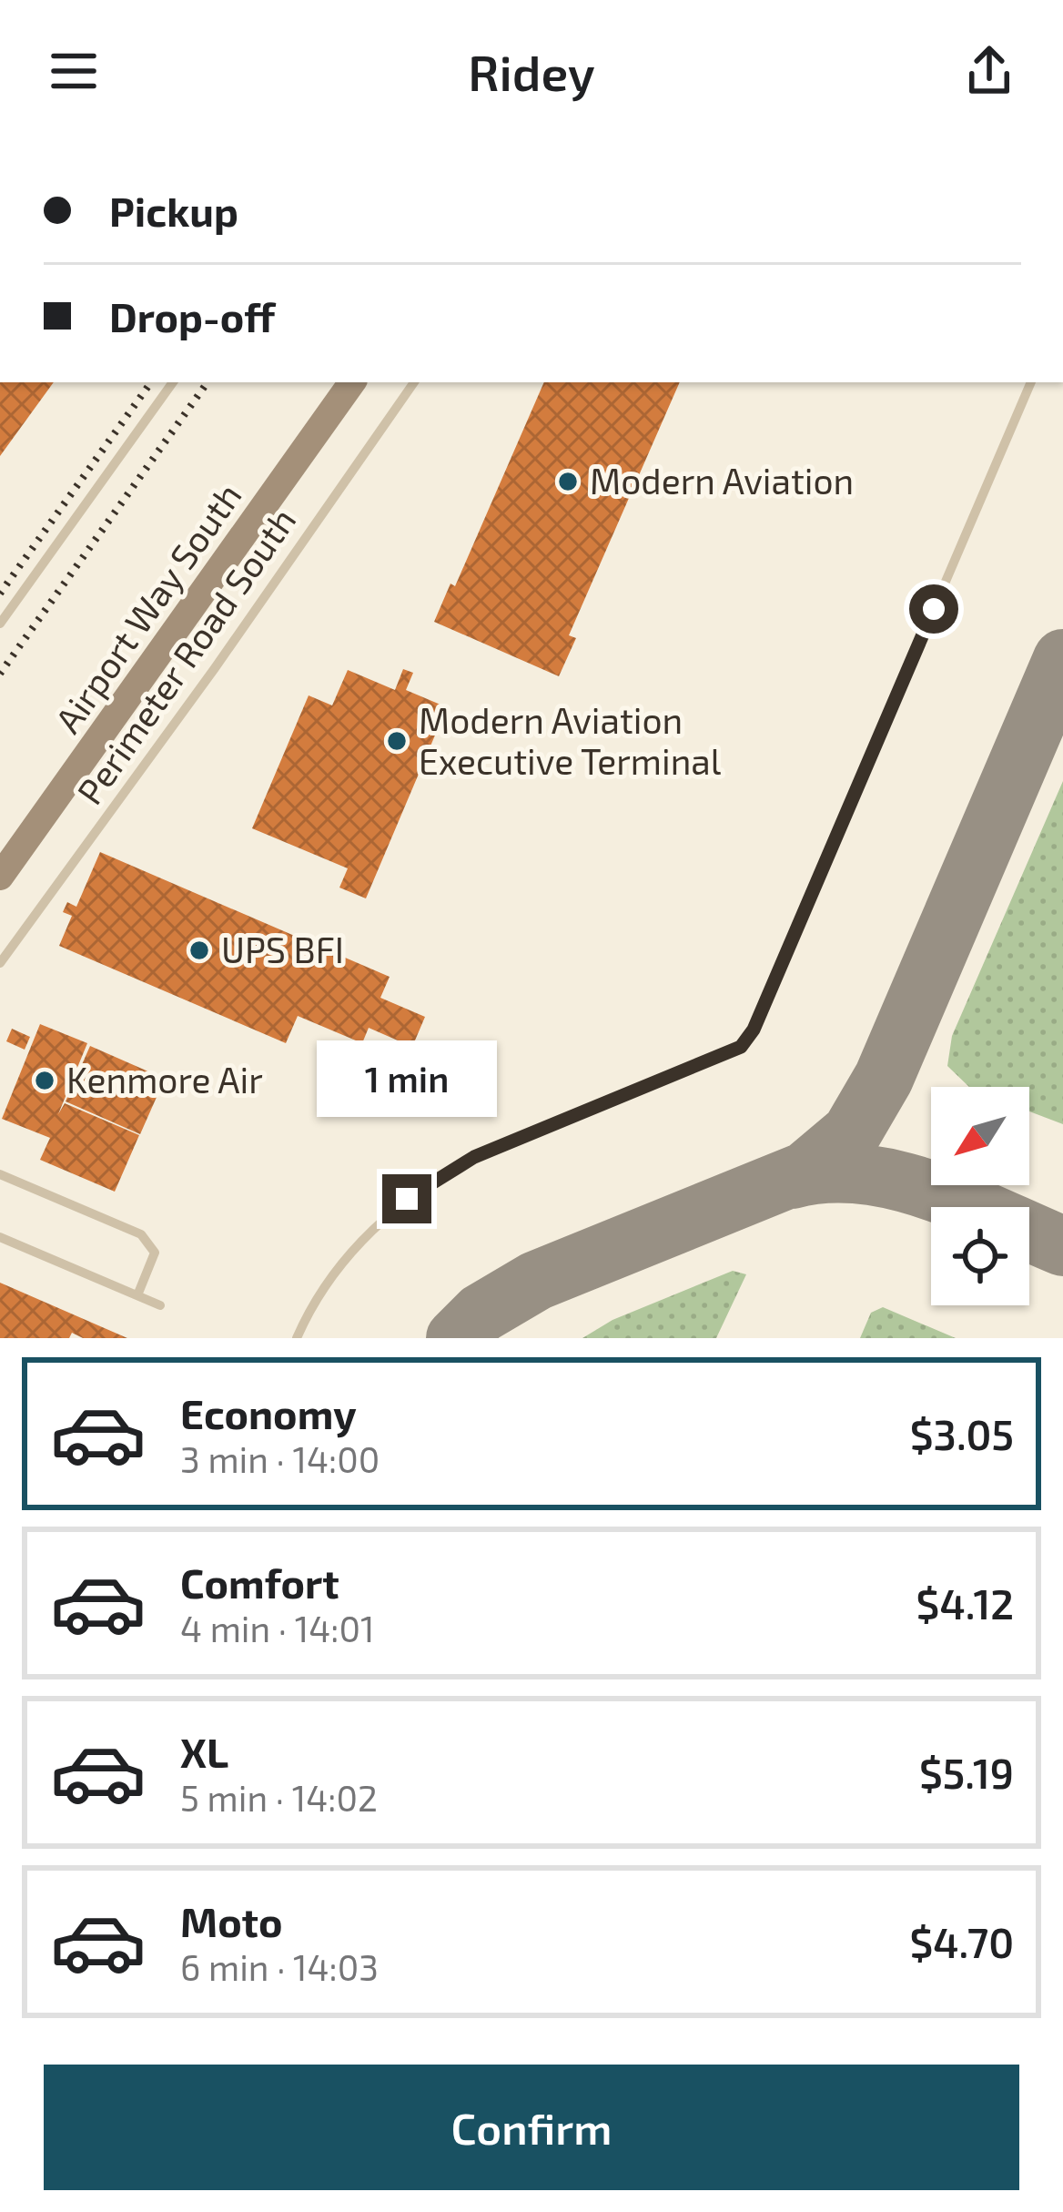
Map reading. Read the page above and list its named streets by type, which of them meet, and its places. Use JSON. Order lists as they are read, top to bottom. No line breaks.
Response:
{"streets":{"main road":["Airport Way South"],"lane":["Perimeter Road South"]},"places":["Modern Aviation","Modern Aviation Executive Terminal","UPS BFI","Kenmore Air"],"north":"bottom left","page":{"header":"Ridey","banner":["Pickup","Drop-off"],"bubble":"1 min","list":[{"name":"Economy","note":"3 min · 14:00","value":"$3.05"},{"name":"Comfort","note":"4 min · 14:01","value":"$4.12"},{"name":"XL","note":"5 min · 14:02","value":"$5.19"},{"name":"Moto","note":"6 min · 14:03","value":"$4.70"}],"buttons":"Confirm"}}
